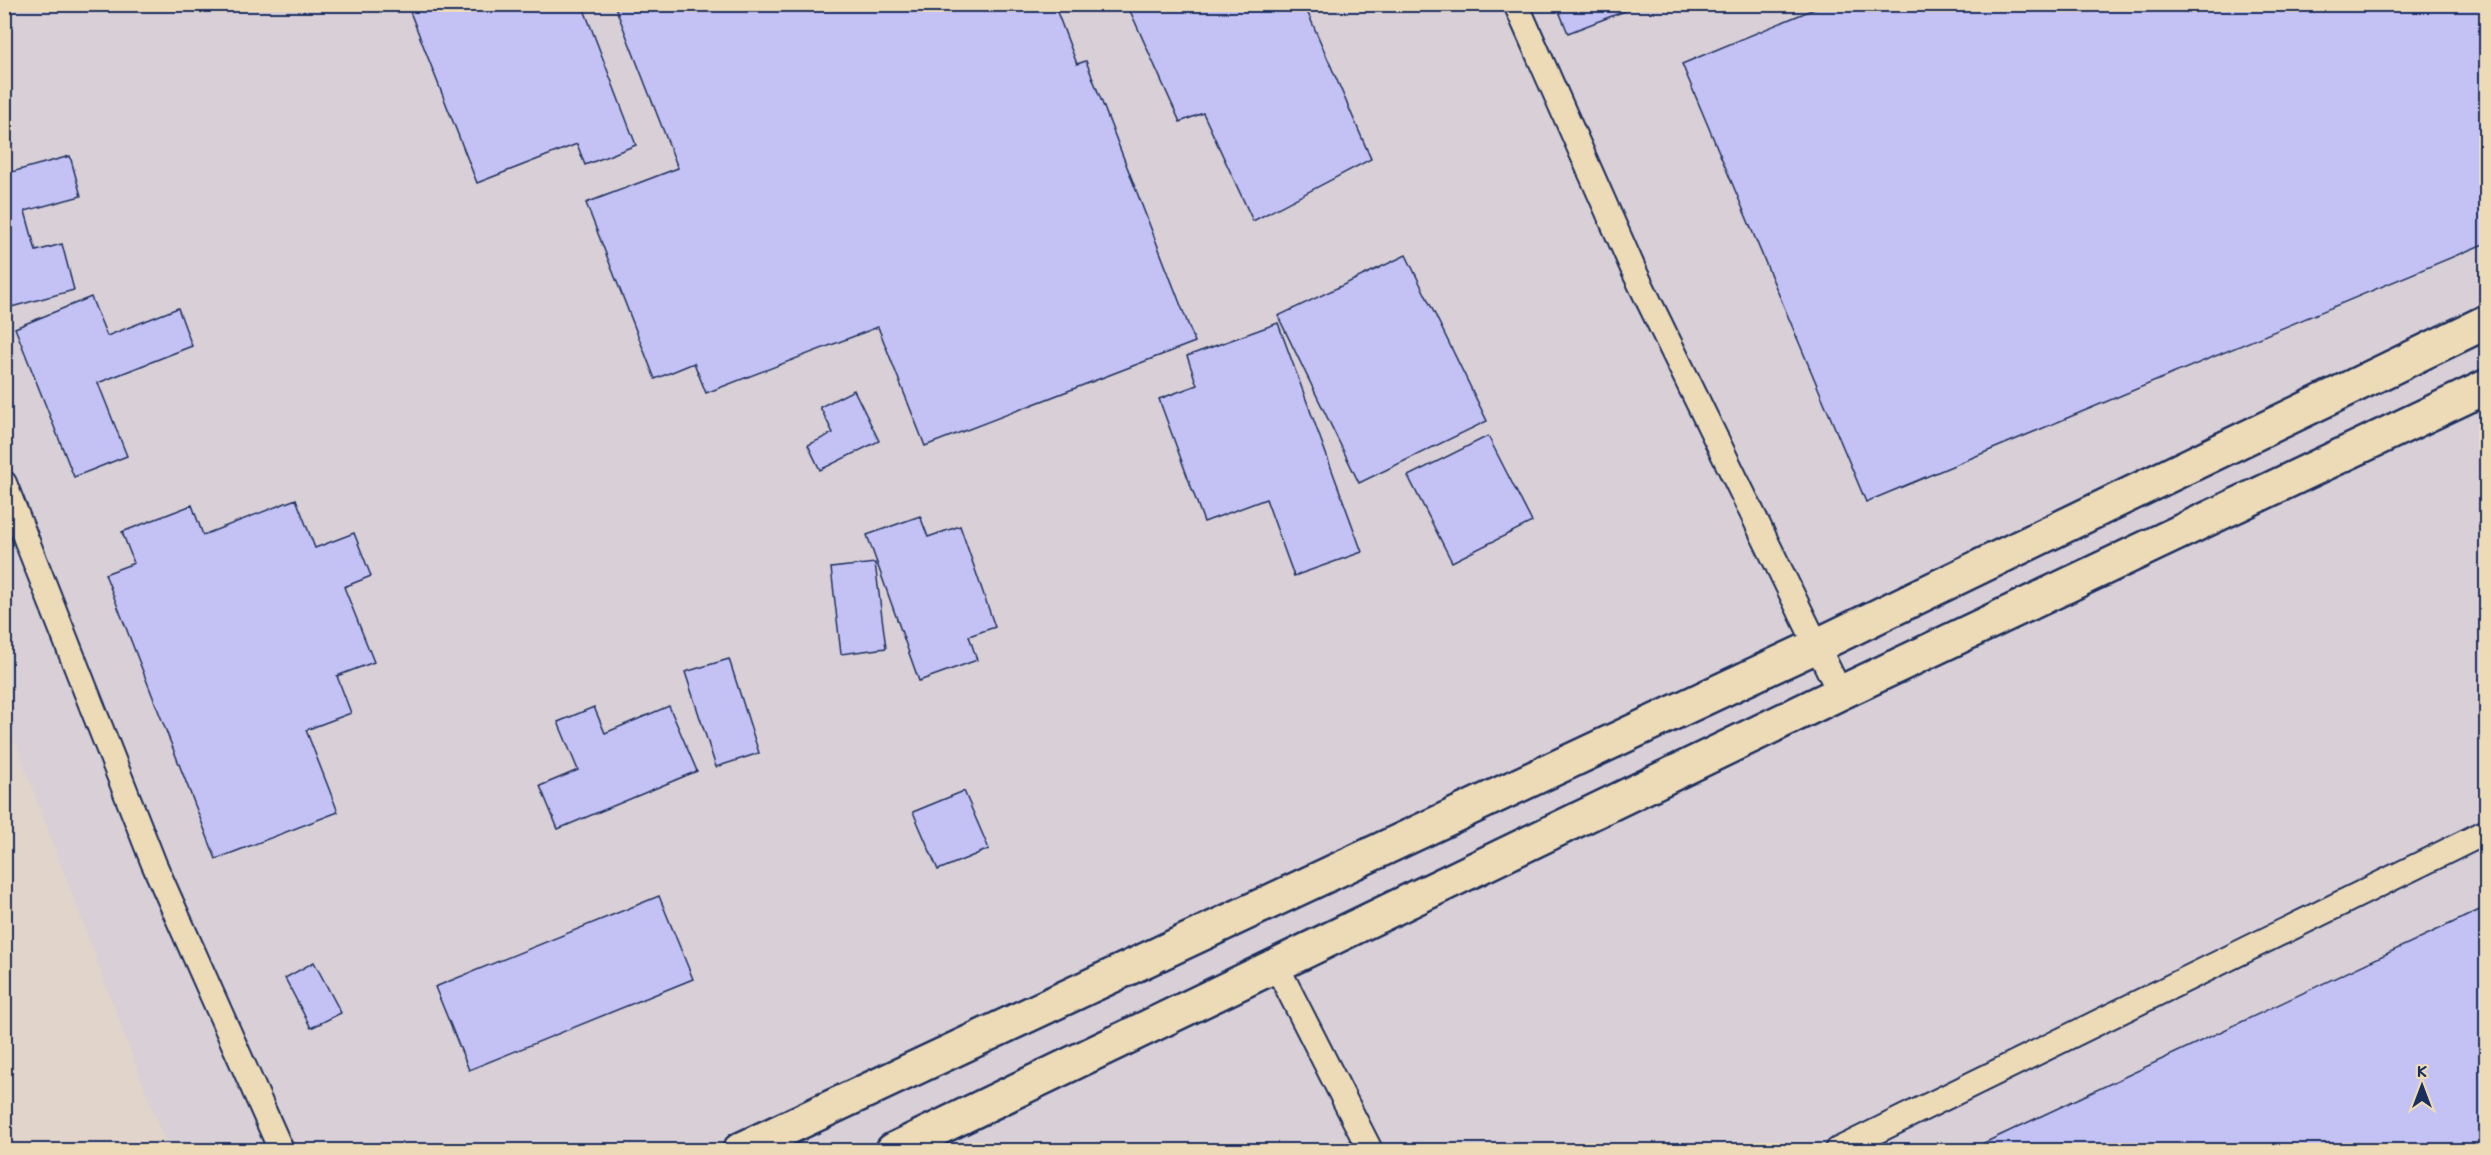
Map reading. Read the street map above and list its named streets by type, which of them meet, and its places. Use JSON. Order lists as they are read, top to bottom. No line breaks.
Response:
{"north":"top"}
